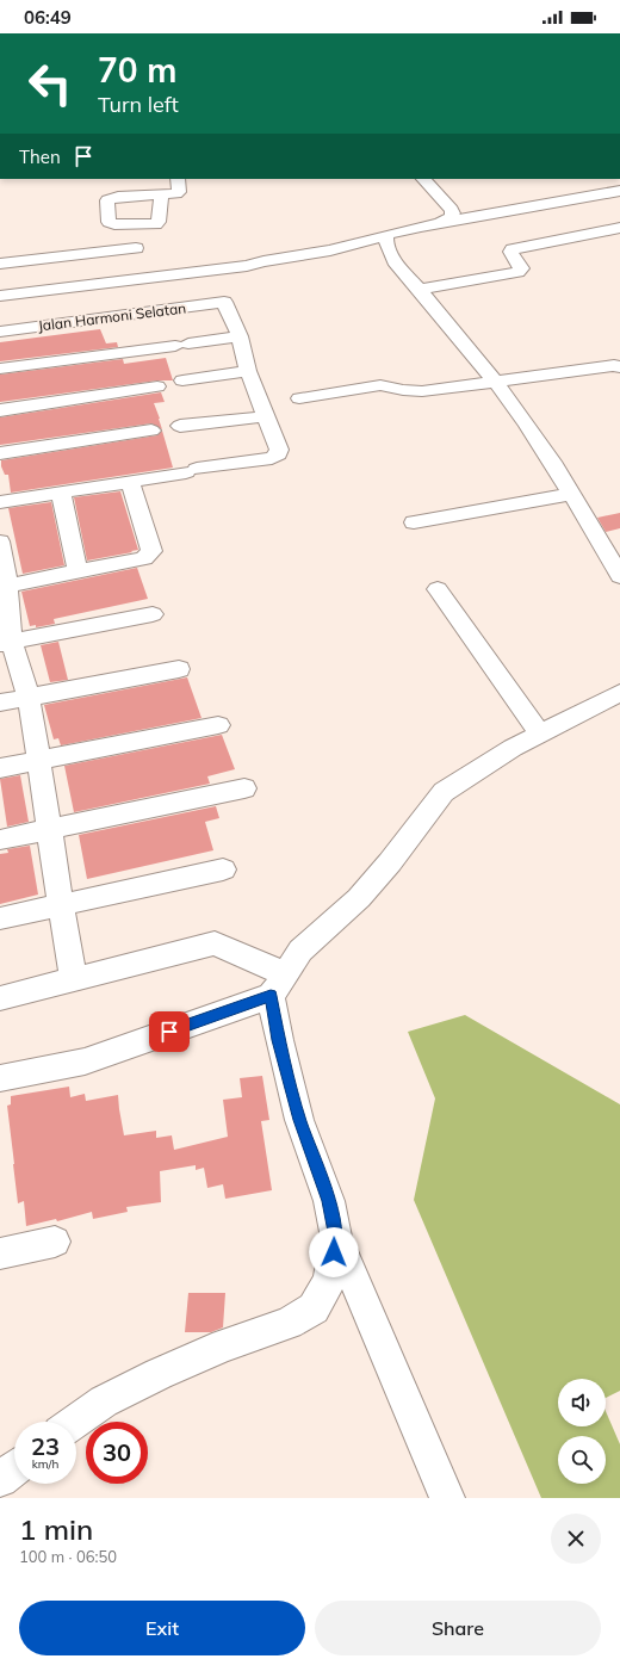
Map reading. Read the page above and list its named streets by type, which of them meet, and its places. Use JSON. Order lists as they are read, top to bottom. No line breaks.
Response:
{"streets":{"street":["Jalan Harmoni Selatan"]},"page":{"status":"06:49","turn":["70 m","Turn left"],"then":"Then","speed":"23 km/h","limit":"30","heading":["1 min","100 m · 06:50"],"buttons":["Exit","Share"]}}
